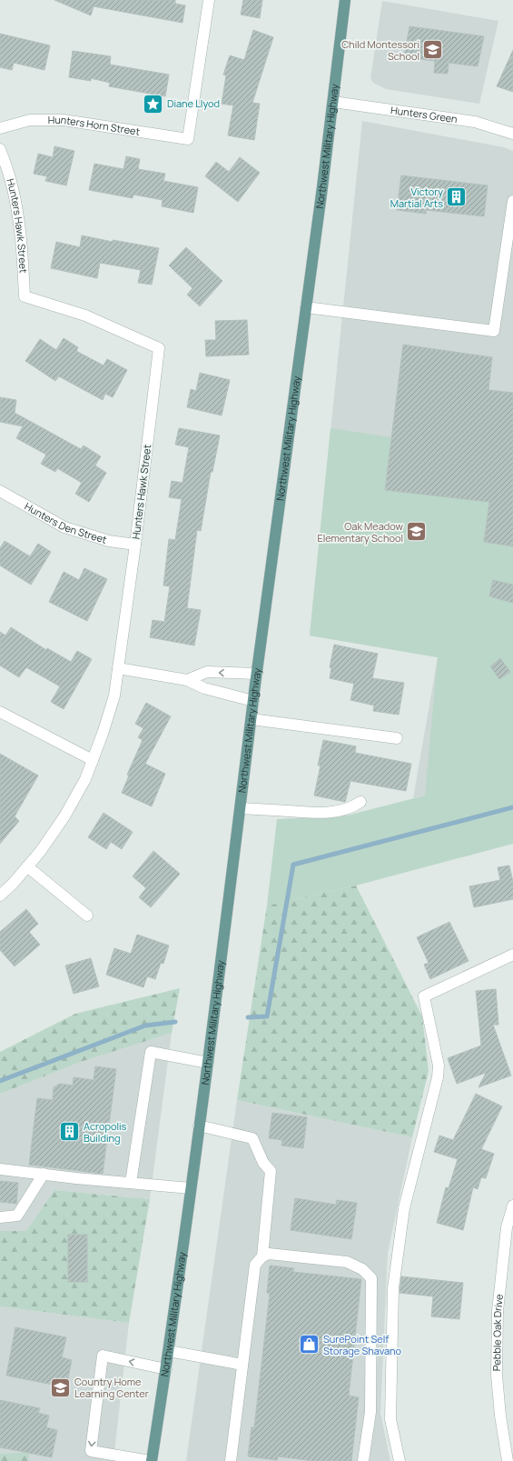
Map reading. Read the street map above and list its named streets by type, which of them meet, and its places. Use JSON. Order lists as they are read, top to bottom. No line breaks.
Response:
{"streets":{"main road":["Northwest Military Highway"],"street":["Hunters Green","Hunters Horn Street","Hunters Hawk Street","Hunters Den Street","Pebble Oak Drive"]},"crossings":[["Hunters Green","Northwest Military Highway"],["Hunters Hawk Street","Hunters Den Street"]],"places":{"school or university":["Child Montessori School","Oak Meadow Elementary School","Country Home Learning Center"],"place":["Diane Llyod"],"building":["Victory Martial Arts","Acropolis Building"],"shop":["SurePoint Self Storage Shavano"]}}
